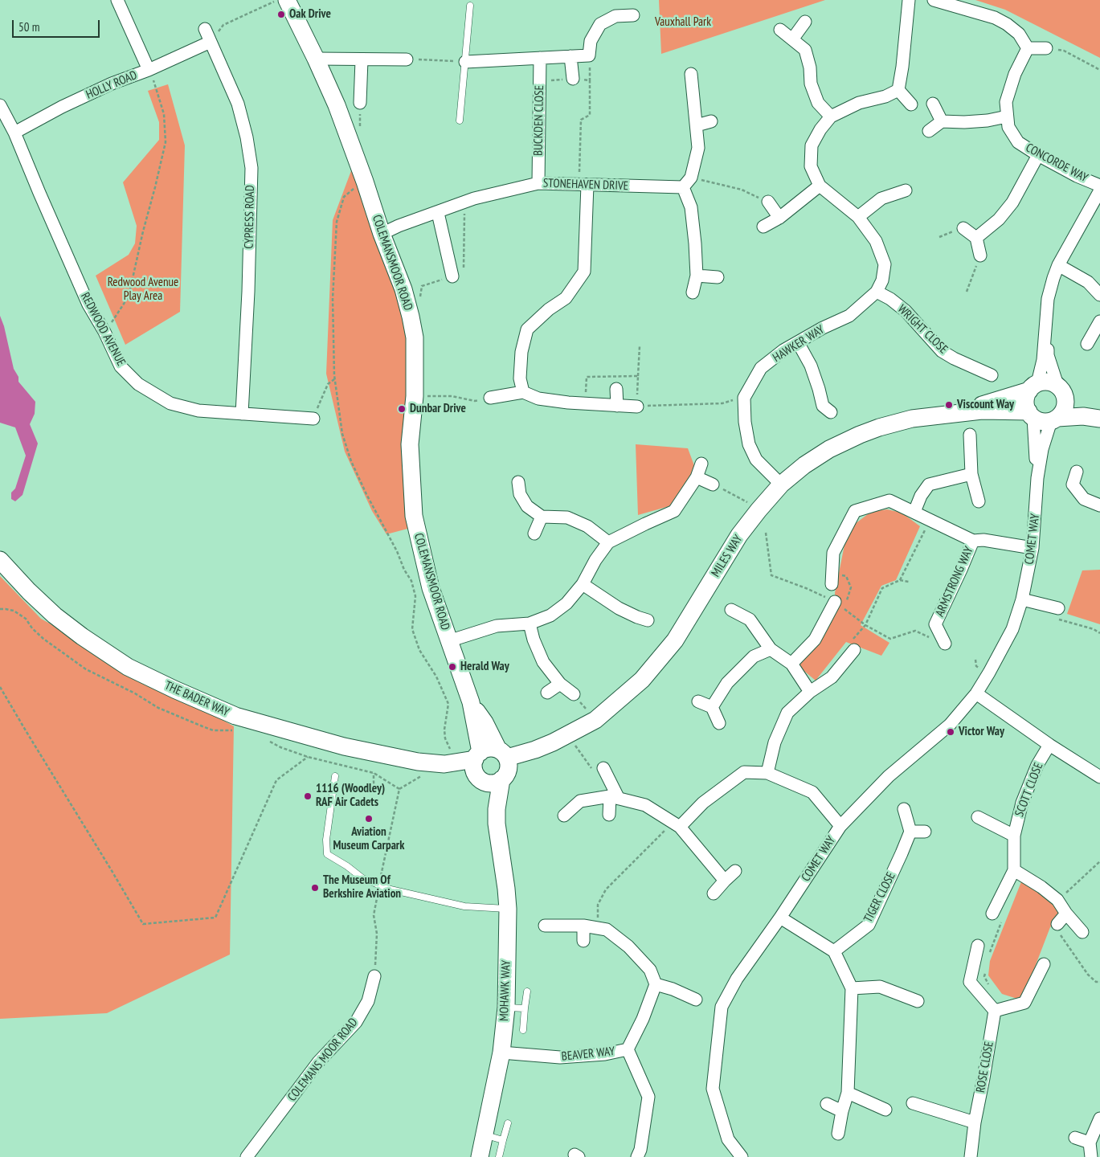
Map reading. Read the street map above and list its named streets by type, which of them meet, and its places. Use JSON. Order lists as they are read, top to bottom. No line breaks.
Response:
{"streets":{"street":["HOLLY ROAD","BUCKDEN CLOSE","CONCORDE WAY","STONEHAVEN DRIVE","CYPRESS ROAD","COLEMANSMOOR ROAD","REDWOOD AVENUE","WRIGHT CLOSE","HAWKER WAY","COMET WAY","MILES WAY","ARMSTRONG WAY","THE BADER WAY","SCOTT CLOSE","TIGER CLOSE","MOHAWK WAY","BEAVER WAY","COLEMANS MOOR ROAD","ROSE CLOSE"]},"crossings":[["HOLLY ROAD","CYPRESS ROAD"],["HOLLY ROAD","REDWOOD AVENUE"],["BUCKDEN CLOSE","STONEHAVEN DRIVE"],["STONEHAVEN DRIVE","COLEMANSMOOR ROAD"],["CYPRESS ROAD","REDWOOD AVENUE"],["COLEMANSMOOR ROAD","MILES WAY"],["COLEMANSMOOR ROAD","THE BADER WAY"],["COLEMANSMOOR ROAD","MOHAWK WAY"],["WRIGHT CLOSE","HAWKER WAY"],["COMET WAY","MILES WAY"],["COMET WAY","ARMSTRONG WAY"],["MILES WAY","MOHAWK WAY"],["THE BADER WAY","MOHAWK WAY"],["MOHAWK WAY","BEAVER WAY"]],"parks":["Vauxhall Park","Redwood Avenue Play Area"],"places":["Oak Drive","Viscount Way","Dunbar Drive","Herald Way","Victor Way","1116 (Woodley) RAF Air Cadets","Aviation Museum Carpark","The Museum Of Berkshire Aviation"],"scale_bar":"50 m"}
